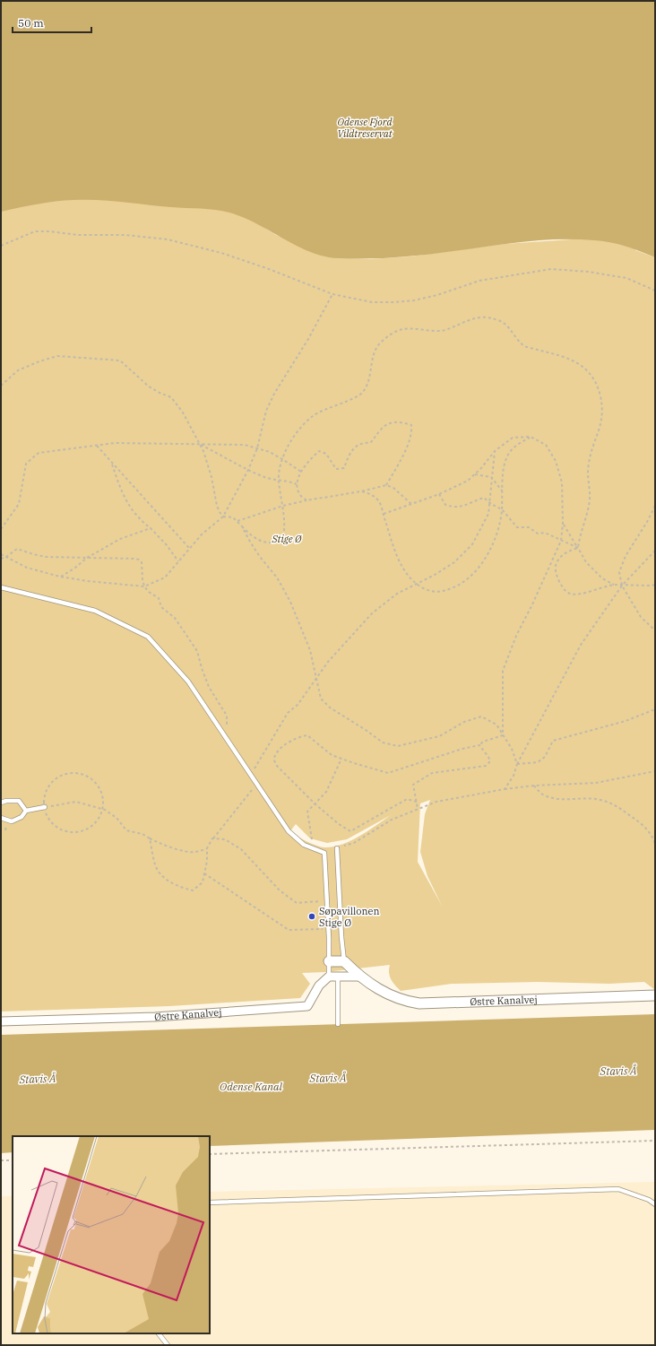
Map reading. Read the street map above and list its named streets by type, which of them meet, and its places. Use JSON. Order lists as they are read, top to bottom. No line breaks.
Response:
{"streets":{"street":["Østre Kanalvej"]},"water":["Stavis Å","Odense Kanal"],"parks":["Odense Fjord Vildtreservat","Stige Ø"],"places":["Søpavillonen Stige Ø"],"scale_bar":"50 m"}
